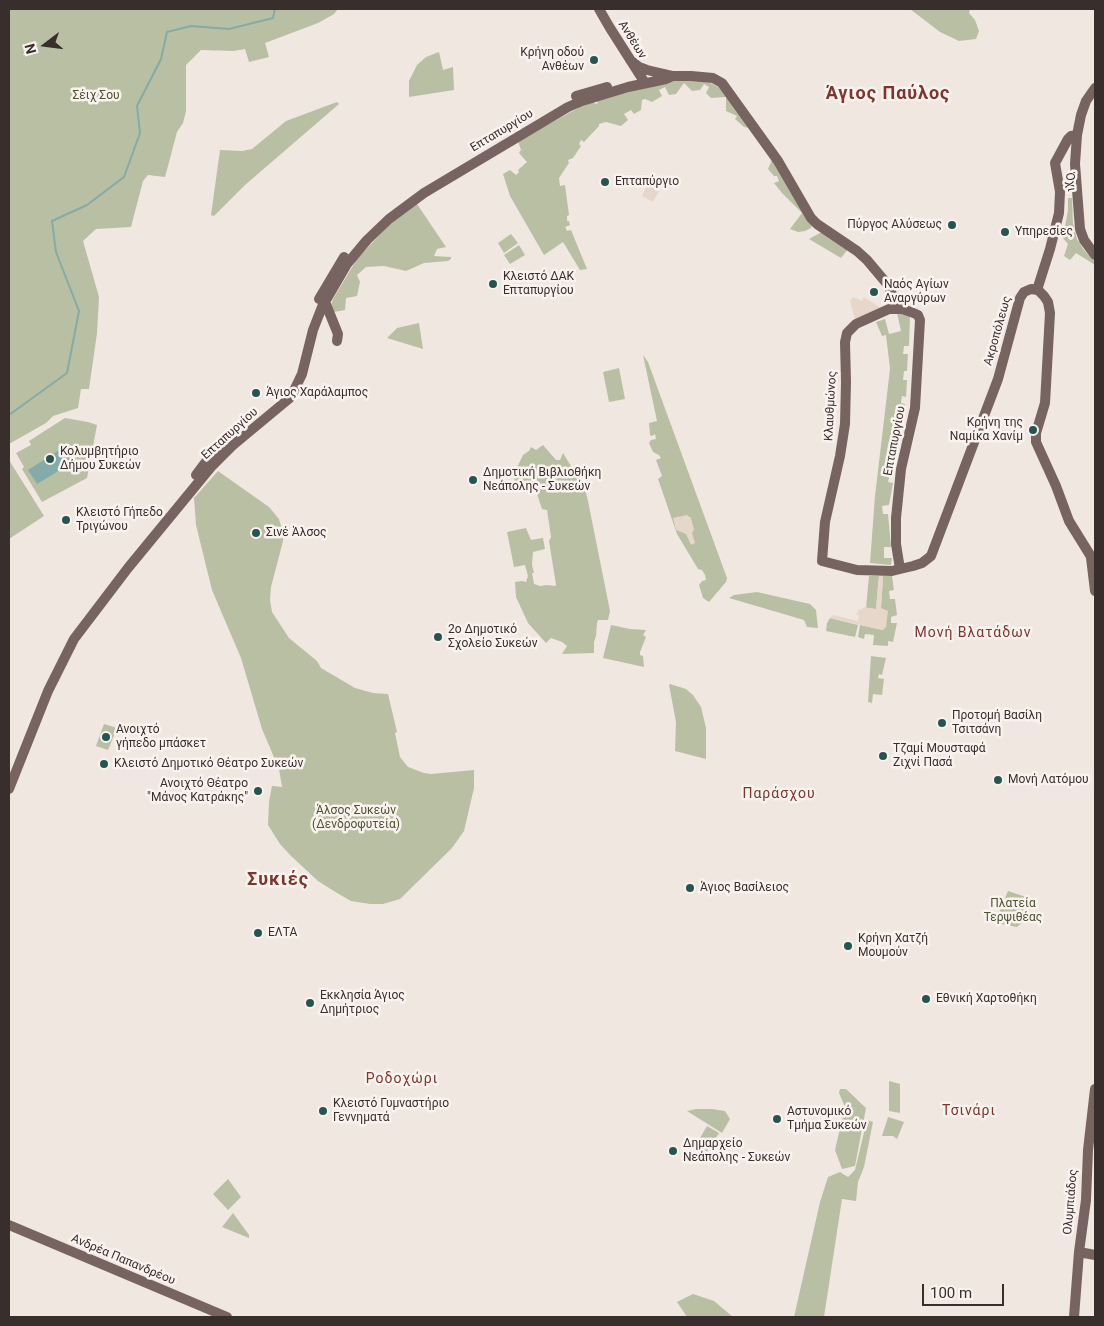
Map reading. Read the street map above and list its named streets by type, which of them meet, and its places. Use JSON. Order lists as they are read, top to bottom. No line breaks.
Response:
{"streets":{"main road":["Ανθέων","Επταπυργίου","Όχι","Ακροπόλεως","Κλαυθμώνος","Ολυμπιάδος","Ανδρέα Παπανδρέου"]},"crossings":[["Ανθέων","Επταπυργίου"],["Επταπυργίου","Ακροπόλεως"],["Επταπυργίου","Κλαυθμώνος"],["Όχι","Ακροπόλεως"],["Ακροπόλεως","Κλαυθμώνος"]],"districts":["Άγιος Παύλος","Μονή Βλατάδων","Παράσχου","Συκιές","Ροδοχώρι","Τσινάρι"],"parks":["Σέιχ Σου","Άλσος Συκεών (Δενδροφυτεία)","Πλατεία Τερψιθέας"],"places":["Κρήνη οδού Ανθέων","Επταπύργιο","Πύργος Αλύσεως","Υπηρεσίες","Κλειστό ΔΑΚ Επταπυργίου","Ναός Αγίων Αναργύρων","Άγιος Χαράλαμπος","Κρήνη της Ναμίκα Χανίμ","Κολυμβητήριο Δήμου Συκεών","Δημοτική Βιβλιοθήκη Νεάπολης - Συκεών","Κλειστό Γήπεδο Τριγώνου","Σινέ Άλσος","2ο Δημοτικό Σχολείο Συκεών","Προτομή Βασίλη Τσιτσάνη","Ανοιχτό γήπεδο μπάσκετ","Τζαμί Μουσταφά Ζιχνί Πασά","Κλειστό Δημοτικό Θέατρο Συκεών","Μονή Λατόμου","Ανοιχτό Θέατρο \"Μάνος Κατράκης\"","Άγιος Βασίλειος","ΕΛΤΑ","Κρήνη Χατζή Μουμούν","Εθνική Χαρτοθήκη","Εκκλησία Άγιος Δημήτριος","Κλειστό Γυμναστήριο Γεννηματά","Αστυνομικό Τμήμα Συκεών","Δημαρχείο Νεάπολης - Συκεών"],"scale_bar":"100 m","north":"left"}
